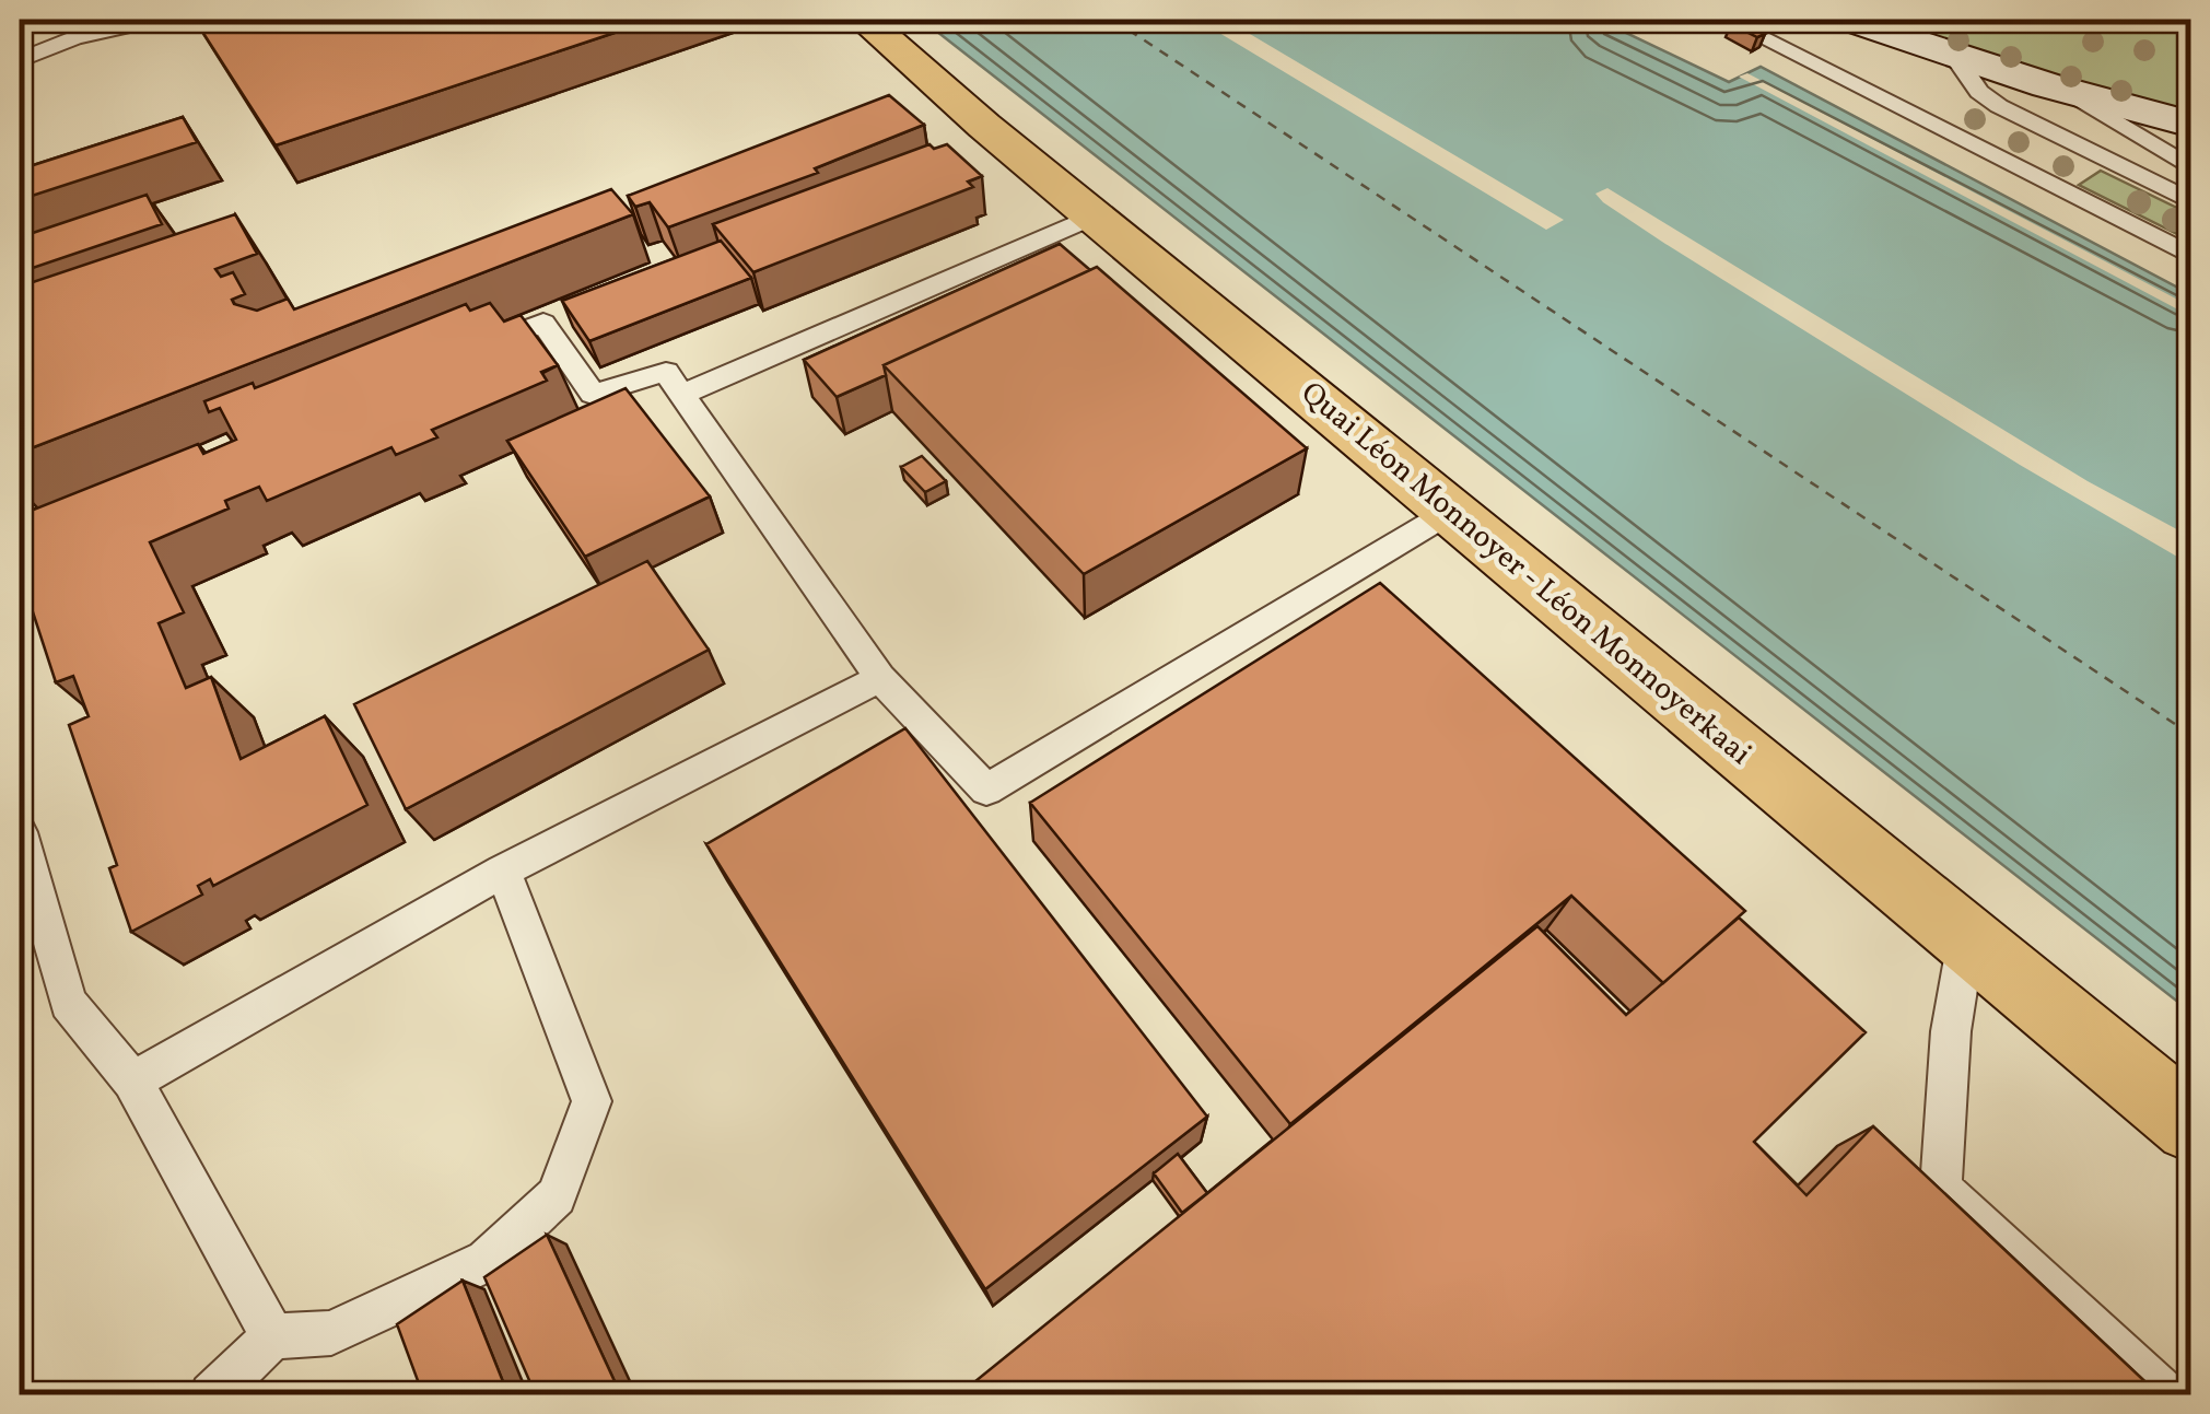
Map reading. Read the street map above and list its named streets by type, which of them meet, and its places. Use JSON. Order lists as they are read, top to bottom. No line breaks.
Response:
{"streets":{"main road":["Quai Léon Monnoyer - Léon Monnoyerkaai"]}}
